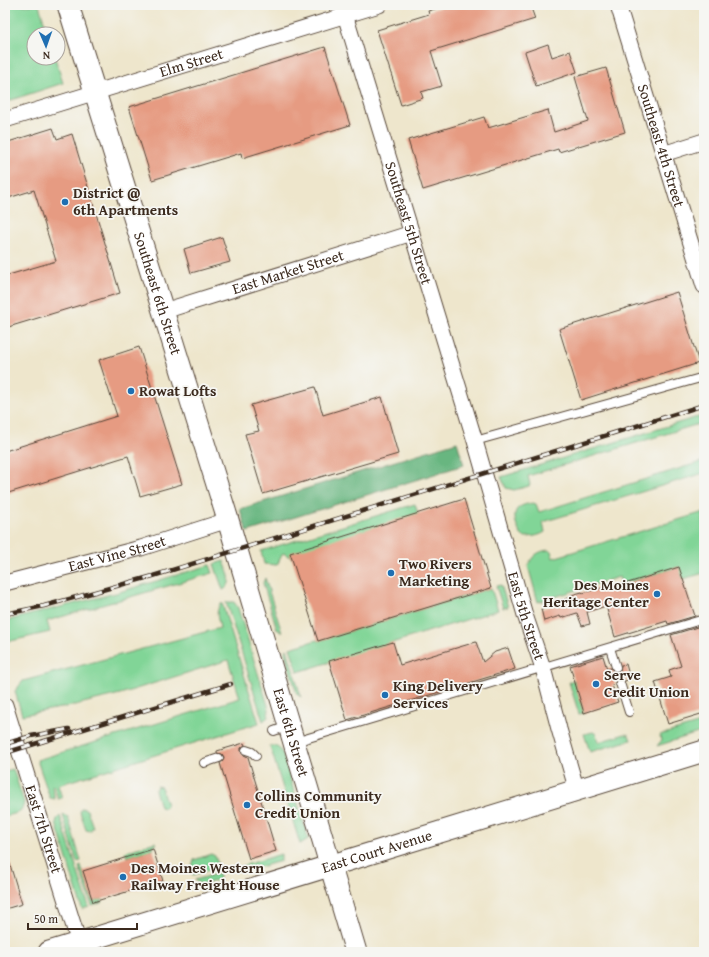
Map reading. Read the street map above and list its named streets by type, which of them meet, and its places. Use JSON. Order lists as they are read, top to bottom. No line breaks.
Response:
{"streets":{"main road":["Southeast 6th Street","East 6th Street","East Court Avenue"],"street":["Elm Street","Southeast 4th Street","Southeast 5th Street","East Market Street","East Vine Street","East 5th Street","East 7th Street"]},"crossings":[["Elm Street","Southeast 5th Street"],["Elm Street","Southeast 6th Street"],["Southeast 5th Street","East Market Street"],["Southeast 5th Street","East 5th Street"],["East Market Street","Southeast 6th Street"],["Southeast 6th Street","East Vine Street"],["Southeast 6th Street","East 6th Street"],["East Vine Street","East 6th Street"],["East 5th Street","East Court Avenue"],["East 6th Street","East Court Avenue"],["East 7th Street","East Court Avenue"]],"places":["District @ 6th Apartments","Rowat Lofts","Two Rivers Marketing","Des Moines Heritage Center","Serve Credit Union","King Delivery Services","Collins Community Credit Union","Des Moines Western Railway Freight House"],"scale_bar":"50 m","north":"bottom"}
